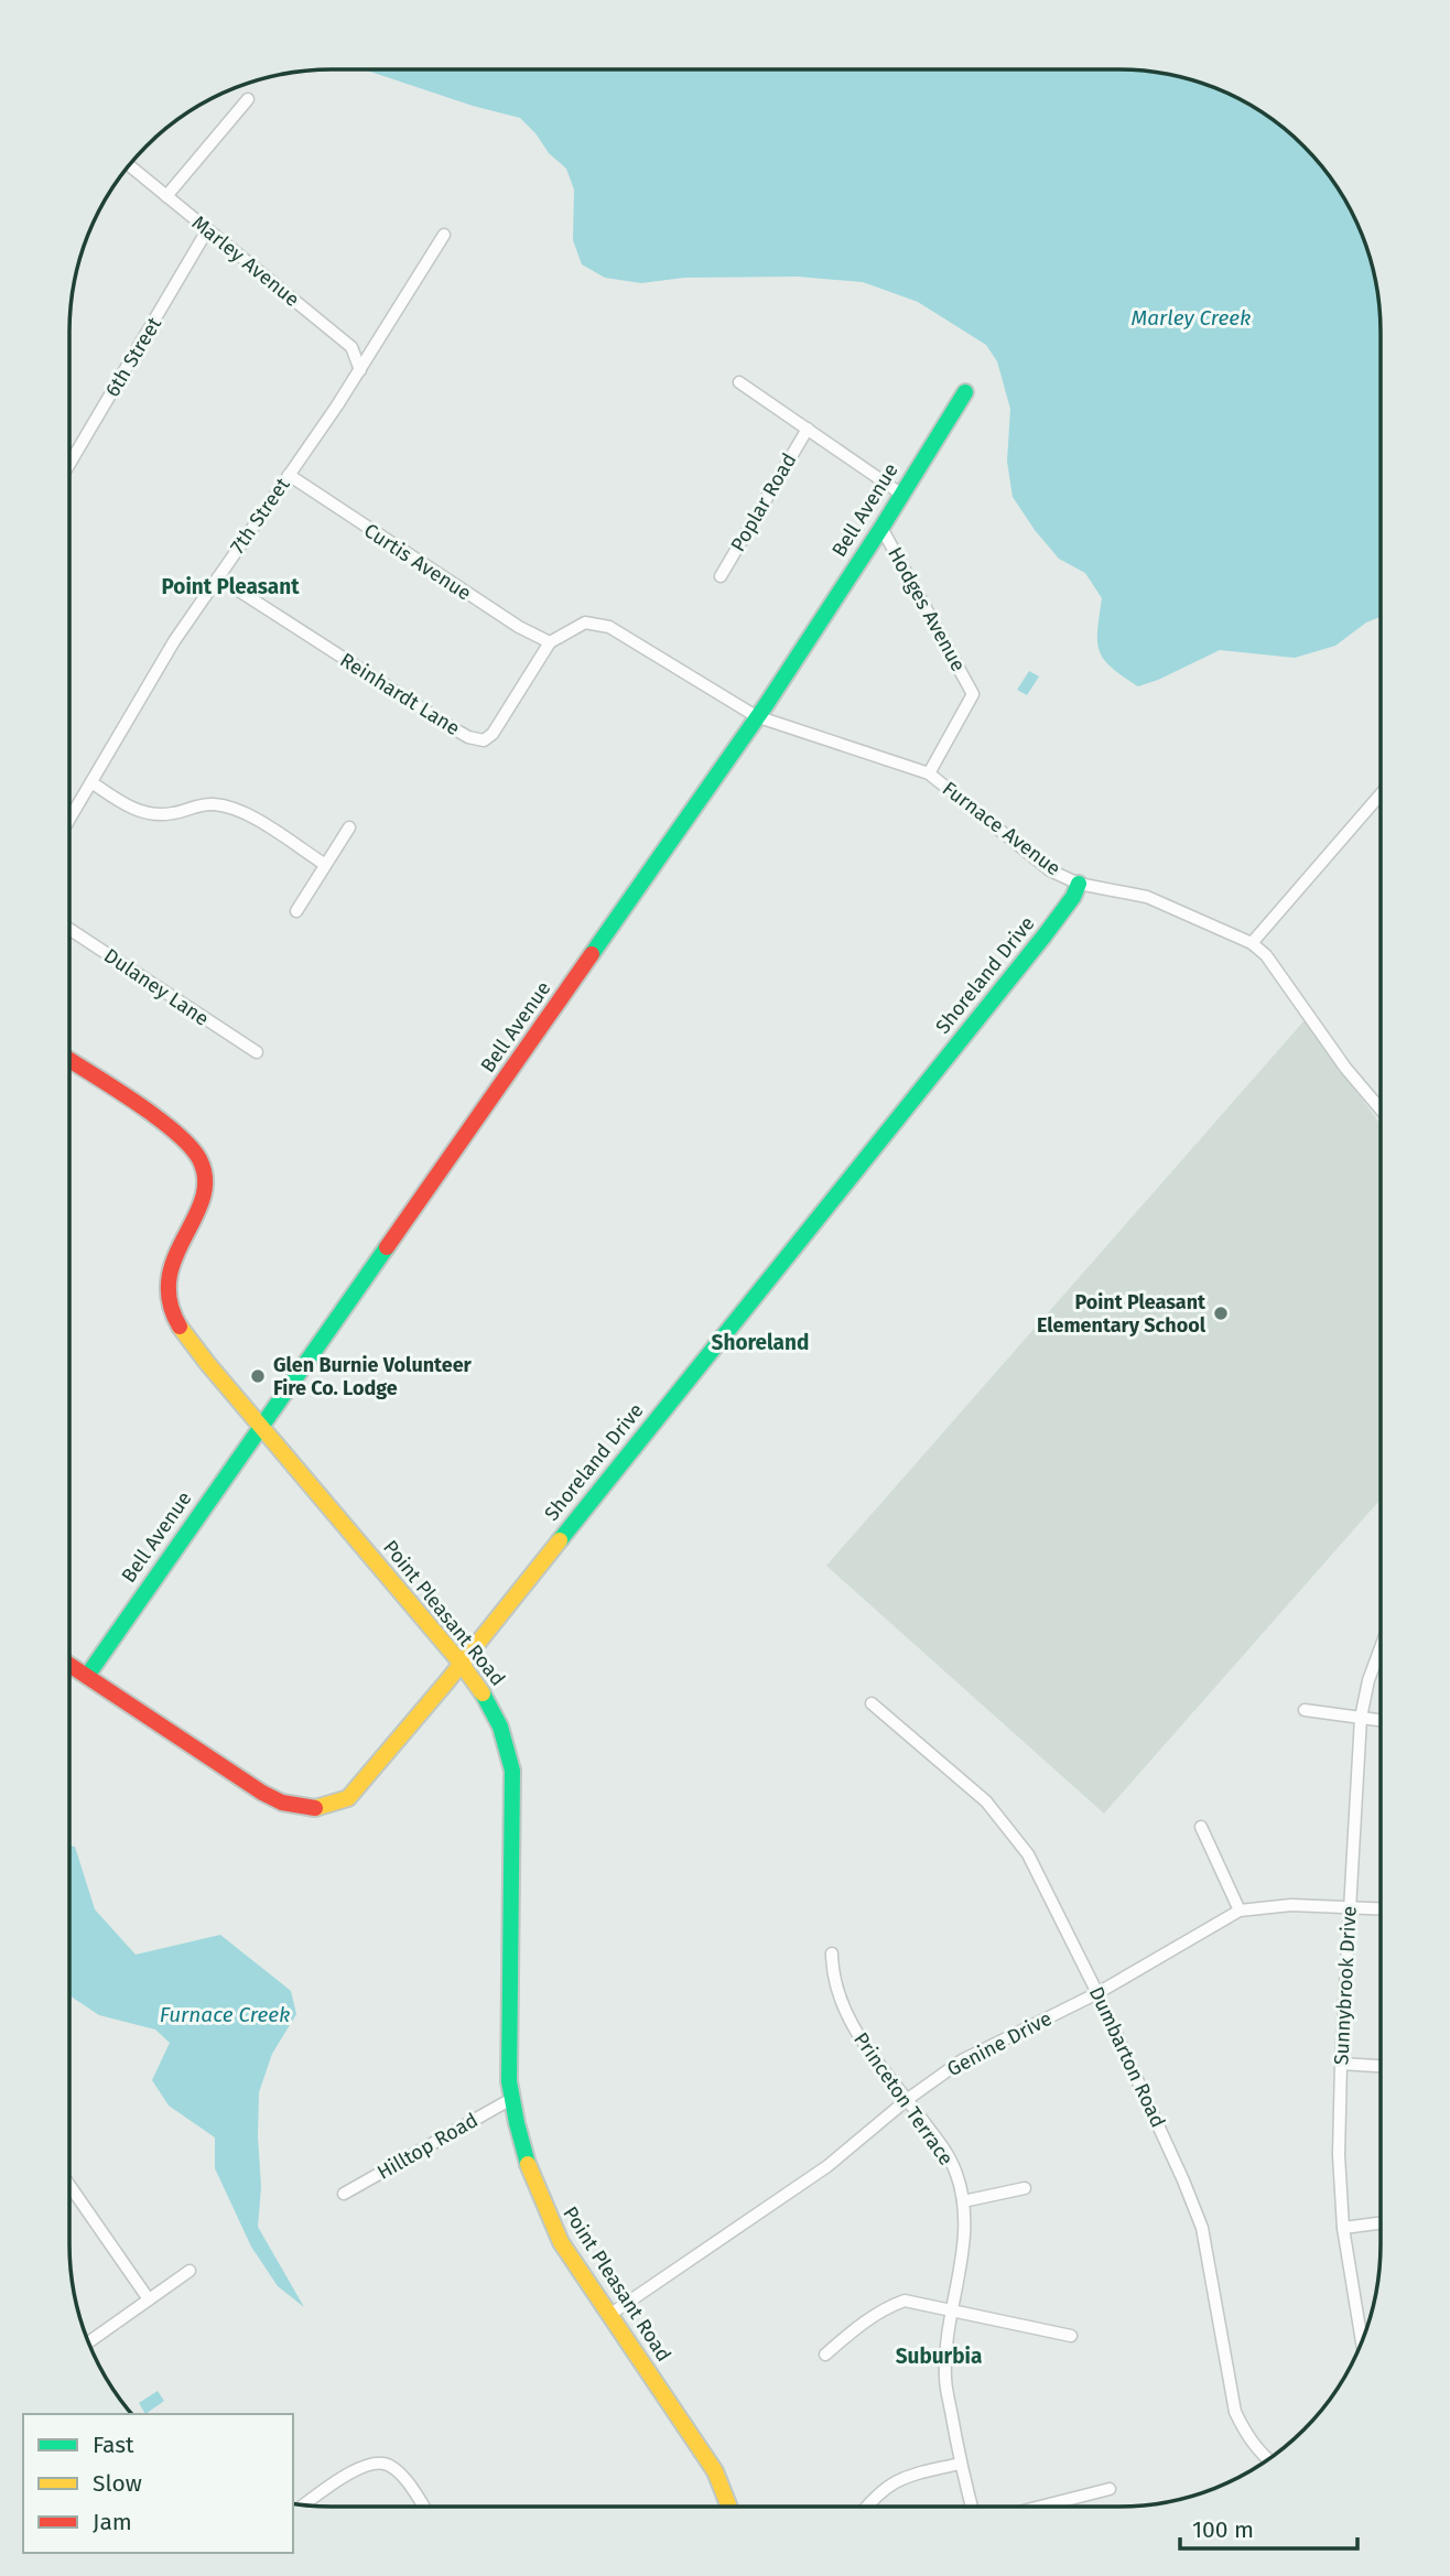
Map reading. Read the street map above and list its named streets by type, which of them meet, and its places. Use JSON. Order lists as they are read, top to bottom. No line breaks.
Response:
{"streets":{"street":["Marley Avenue","6th Street","Poplar Road","Bell Avenue","7th Street","Curtis Avenue","Hodges Avenue","Reinhardt Lane","Furnace Avenue","Shoreland Drive","Dulaney Lane","Point Pleasant Road","Sunnybrook Drive","Genine Drive","Dumbarton Road","Princeton Terrace","Hilltop Road"]},"crossings":[["Marley Avenue","6th Street"],["Marley Avenue","7th Street"],["Bell Avenue","Hodges Avenue"],["Bell Avenue","Furnace Avenue"],["Bell Avenue","Shoreland Drive"],["Bell Avenue","Point Pleasant Road"],["7th Street","Curtis Avenue"],["7th Street","Reinhardt Lane"],["Curtis Avenue","Reinhardt Lane"],["Curtis Avenue","Furnace Avenue"],["Hodges Avenue","Furnace Avenue"],["Reinhardt Lane","Furnace Avenue"],["Furnace Avenue","Shoreland Drive"],["Shoreland Drive","Point Pleasant Road"],["Point Pleasant Road","Genine Drive"],["Point Pleasant Road","Hilltop Road"],["Sunnybrook Drive","Genine Drive"],["Genine Drive","Dumbarton Road"],["Genine Drive","Princeton Terrace"]],"districts":["Point Pleasant","Shoreland","Suburbia"],"water":["Marley Creek","Furnace Creek"],"places":["Point Pleasant Elementary School","Glen Burnie Volunteer Fire Co. Lodge"],"legend":["Fast","Slow","Jam"],"scale_bar":"100 m"}
